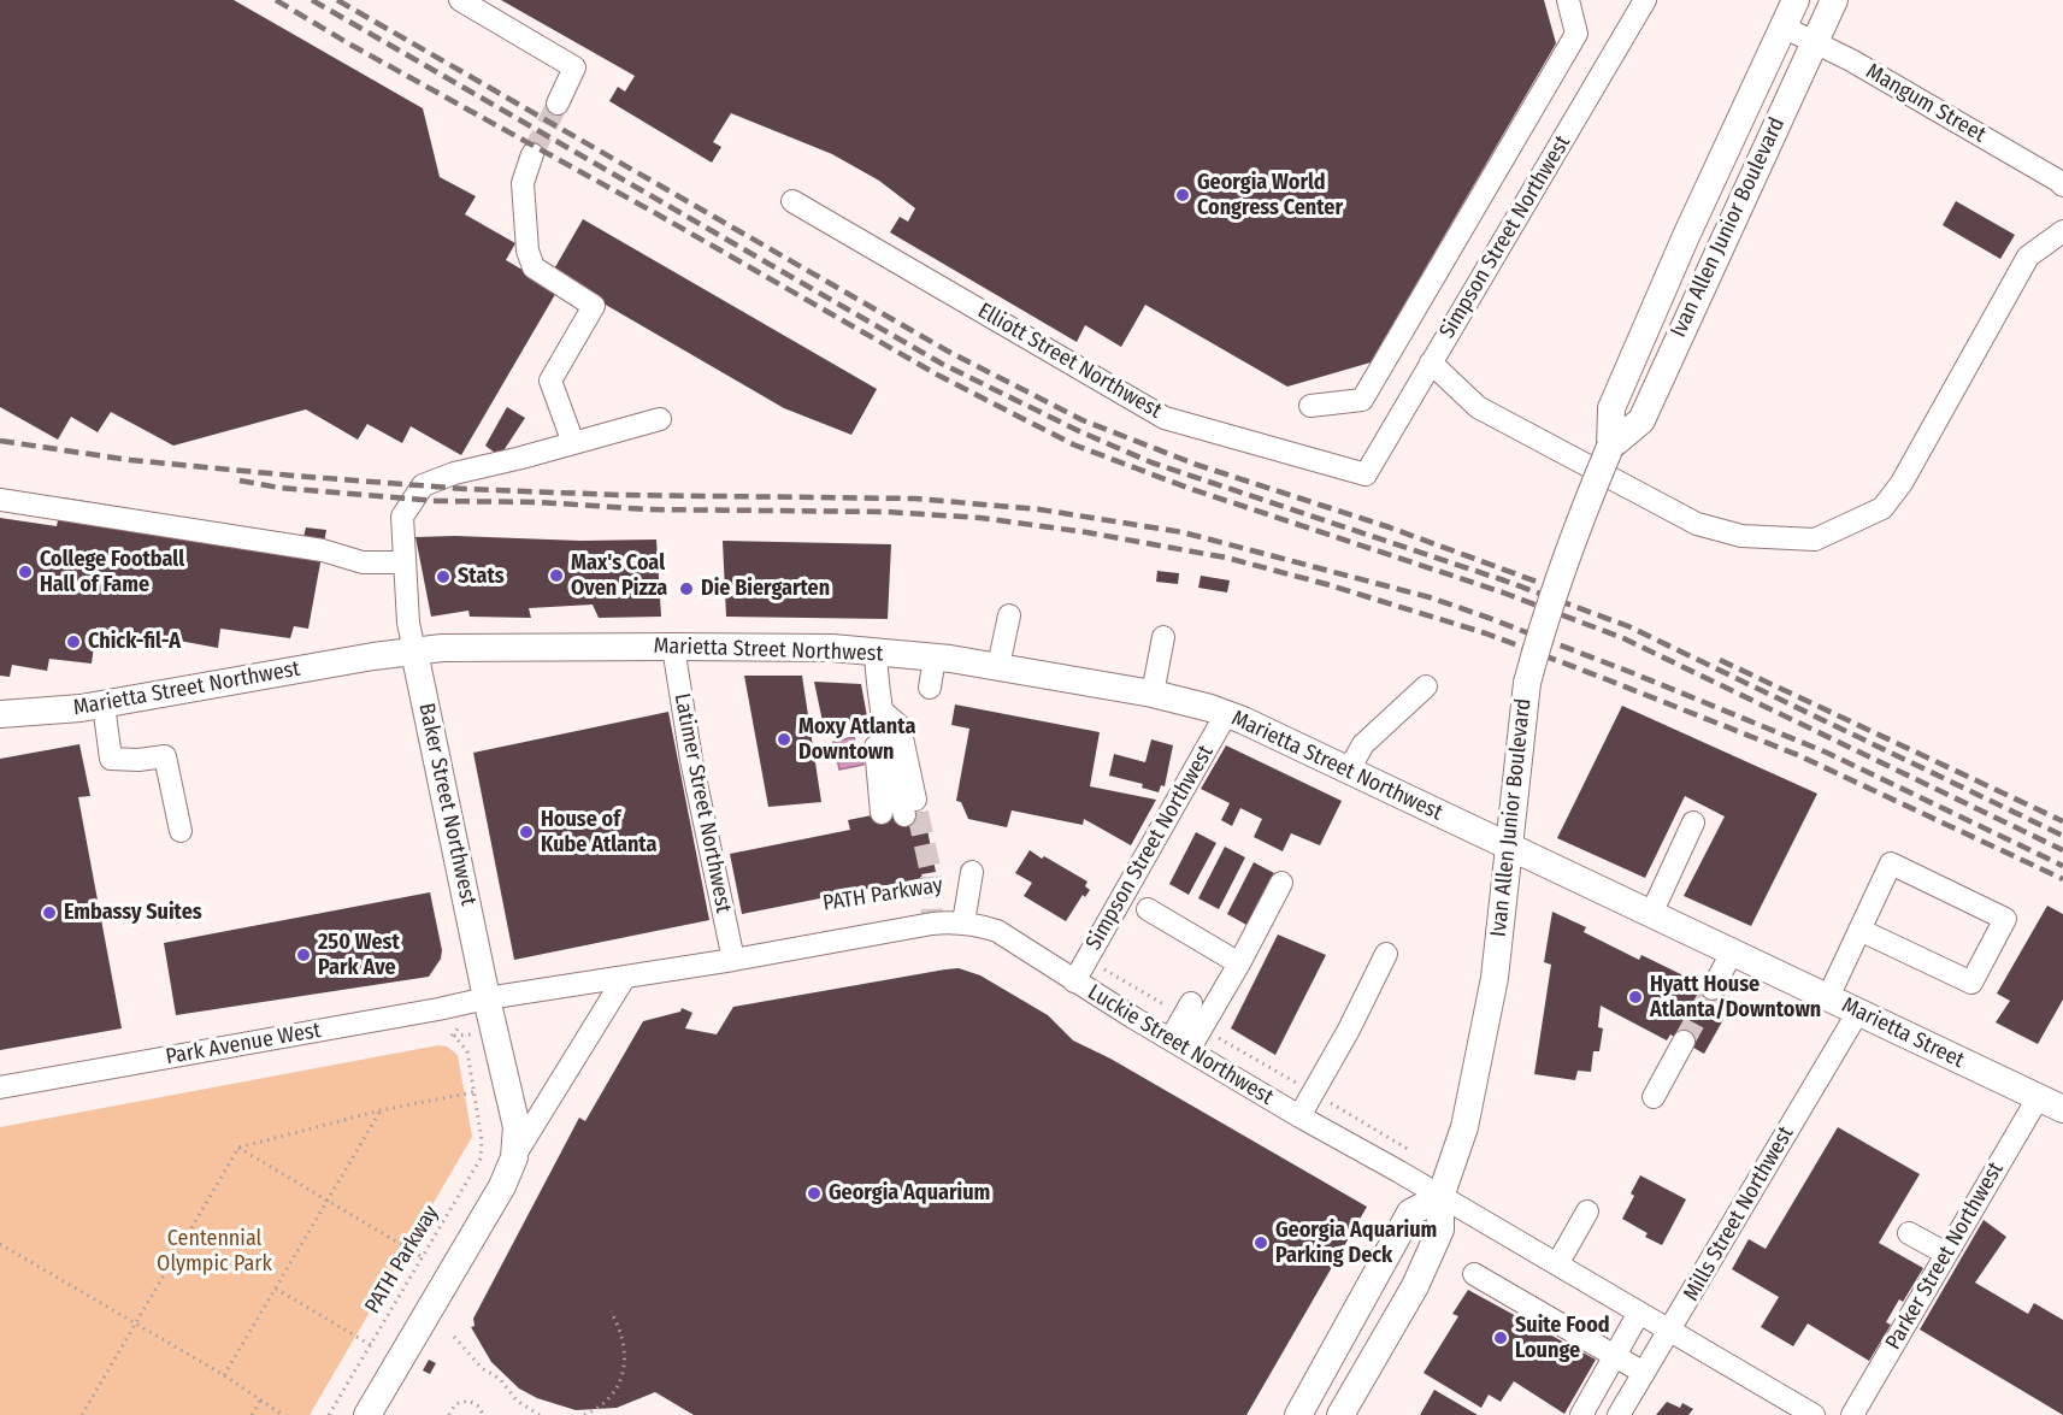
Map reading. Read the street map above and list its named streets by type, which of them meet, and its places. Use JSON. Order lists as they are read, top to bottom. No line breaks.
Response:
{"streets":{"main road":["Ivan Allen Junior Boulevard","Marietta Street Northwest","Baker Street Northwest","Marietta Street"],"street":["Mangum Street","Simpson Street Northwest","Elliott Street Northwest","Latimer Street Northwest","Park Avenue West","Luckie Street Northwest","Mills Street Northwest","Parker Street Northwest"],"path":["PATH Parkway"]},"crossings":[["Mangum Street","Ivan Allen Junior Boulevard"],["Ivan Allen Junior Boulevard","Marietta Street Northwest"],["Ivan Allen Junior Boulevard","Marietta Street"],["Ivan Allen Junior Boulevard","Luckie Street Northwest"],["Simpson Street Northwest","Elliott Street Northwest"],["Simpson Street Northwest","Marietta Street Northwest"],["Simpson Street Northwest","Luckie Street Northwest"],["Marietta Street Northwest","Latimer Street Northwest"],["Marietta Street Northwest","Baker Street Northwest"],["Marietta Street Northwest","Marietta Street"],["Latimer Street Northwest","Luckie Street Northwest"],["Baker Street Northwest","Park Avenue West"],["Baker Street Northwest","Luckie Street Northwest"],["Marietta Street","Mills Street Northwest"],["Marietta Street","Parker Street Northwest"],["Park Avenue West","Luckie Street Northwest"],["Luckie Street Northwest","Mills Street Northwest"]],"parks":["Centennial Olympic Park"],"places":["Georgia World Congress Center","College Football Hall of Fame","Max's Coal Oven Pizza","Stats","Die Biergarten","Chick-fil-A","Moxy Atlanta Downtown","House of Kube Atlanta","Embassy Suites","250 West Park Ave","Hyatt House Atlanta/Downtown","Georgia Aquarium","Georgia Aquarium Parking Deck","Suite Food Lounge"]}
